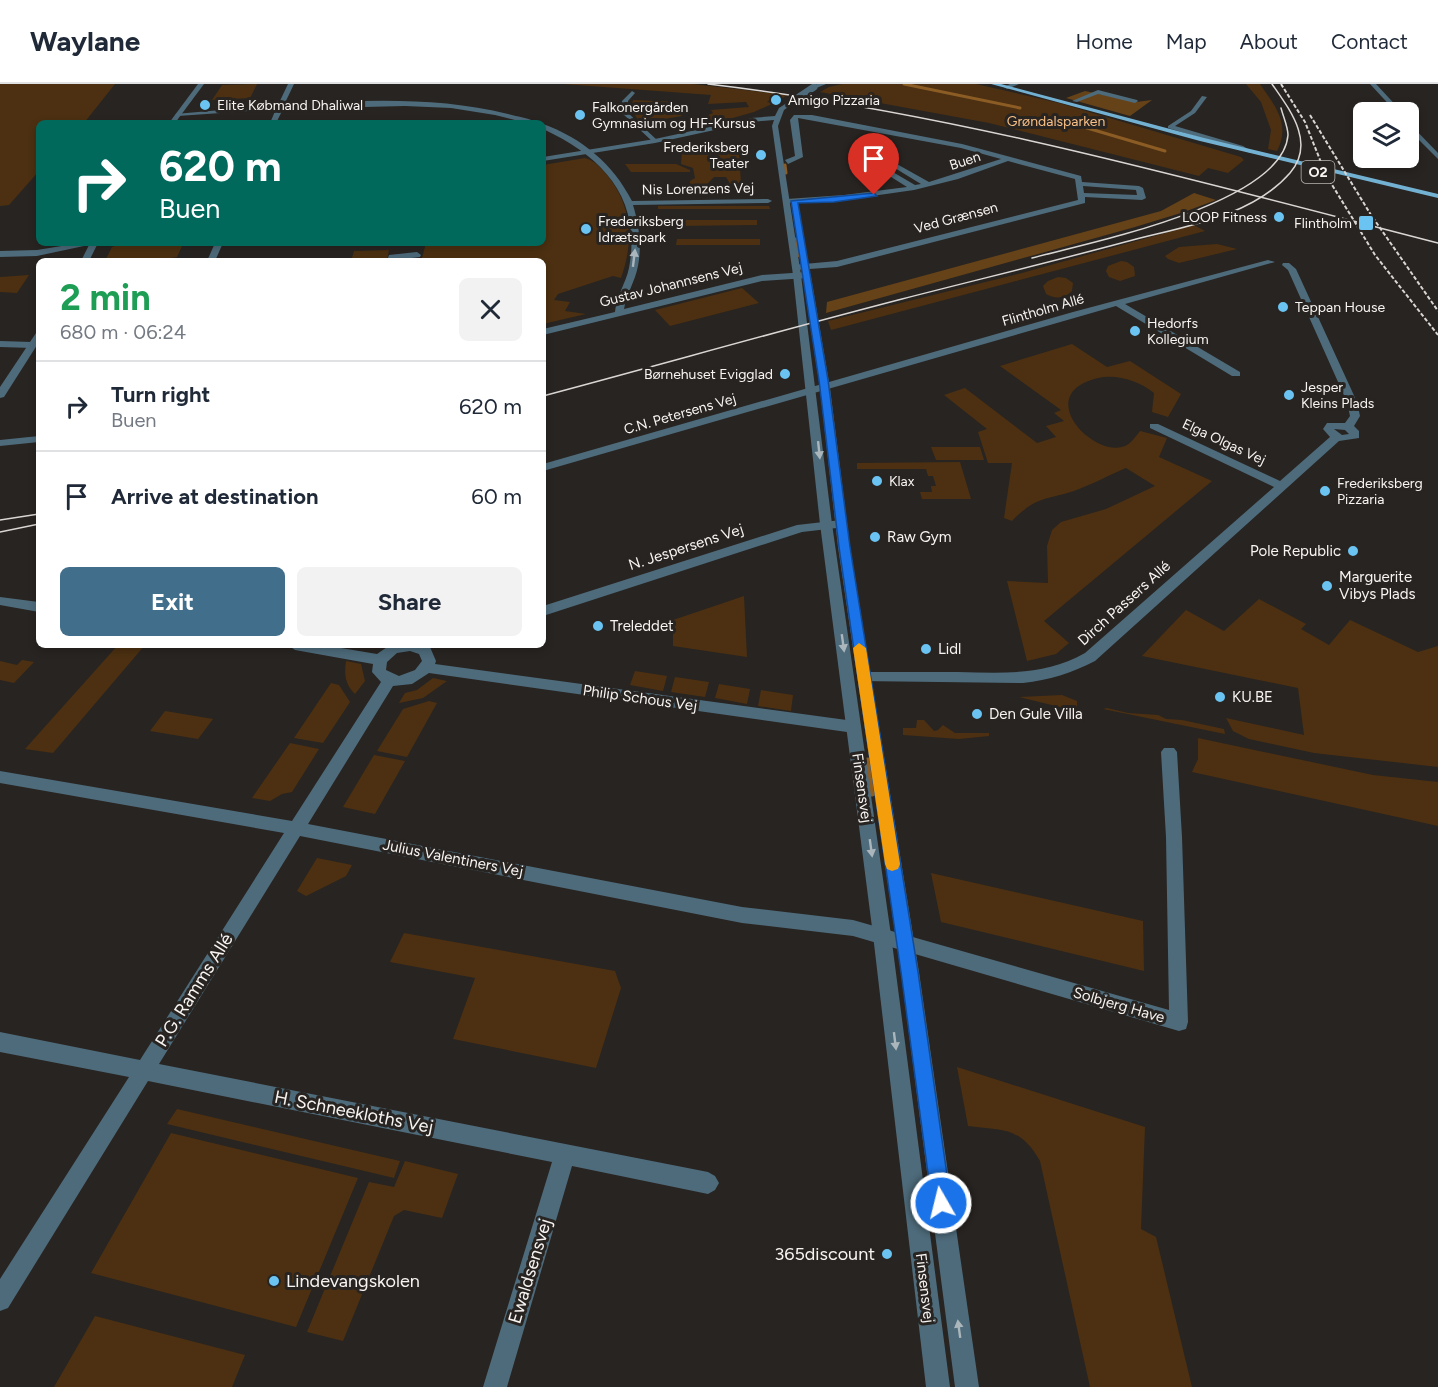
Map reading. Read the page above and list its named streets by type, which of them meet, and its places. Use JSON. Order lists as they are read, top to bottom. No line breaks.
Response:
{"streets":{"main road":["O2"],"street":["Buen","Nis Lorenzens Vej","Ved Grænsen","Gustav Johannsens Vej","Flintholm Allé","C.N. Petersens Vej","Elga Olgas Vej","N. Jespersens Vej","Dirch Passers Allé","Philip Schous Vej","Finsensvej","Julius Valentiners Vej","P.G. Ramms Allé","Solbjerg Have","H. Schneekloths Vej","Ewaldsensvej"]},"crossings":[["Buen","Finsensvej"],["Ved Grænsen","Gustav Johannsens Vej"],["Ved Grænsen","Finsensvej"],["Gustav Johannsens Vej","Finsensvej"],["Flintholm Allé","C.N. Petersens Vej"],["Flintholm Allé","Dirch Passers Allé"],["Flintholm Allé","Finsensvej"],["C.N. Petersens Vej","Finsensvej"],["Elga Olgas Vej","Dirch Passers Allé"],["N. Jespersens Vej","Finsensvej"],["Dirch Passers Allé","Finsensvej"],["Philip Schous Vej","Finsensvej"],["Finsensvej","Julius Valentiners Vej"],["Finsensvej","Solbjerg Have"],["Julius Valentiners Vej","P.G. Ramms Allé"],["Julius Valentiners Vej","Solbjerg Have"],["P.G. Ramms Allé","H. Schneekloths Vej"],["H. Schneekloths Vej","Ewaldsensvej"]],"parks":["Grøndalsparken"],"places":{"other":["Amigo Pizzaria","Elite Købmand Dhaliwal","Falkonergården Gymnasium og HF-Kursus","Frederiksberg Teater","LOOP Fitness","Frederiksberg Idrætspark","Teppan House","Hedorfs Kollegium","Børnehuset Evigglad","Jesper Kleins Plads","Klax","Frederiksberg Pizzaria","Raw Gym","Pole Republic","Marguerite Vibys Plads","Treleddet","Lidl","KU.BE","Den Gule Villa","365discount","Lindevangskolen"],"transit":["Flintholm"]},"page":{"header":"Waylane","nav":["Home","Map","About","Contact"],"turn":["620 m","Buen"],"heading":["2 min","680 m · 06:24"],"list":[{"name":"Turn right","note":"Buen","value":"620 m"},{"name":"Arrive at destination","value":"60 m"}],"buttons":["Exit","Share"]}}
